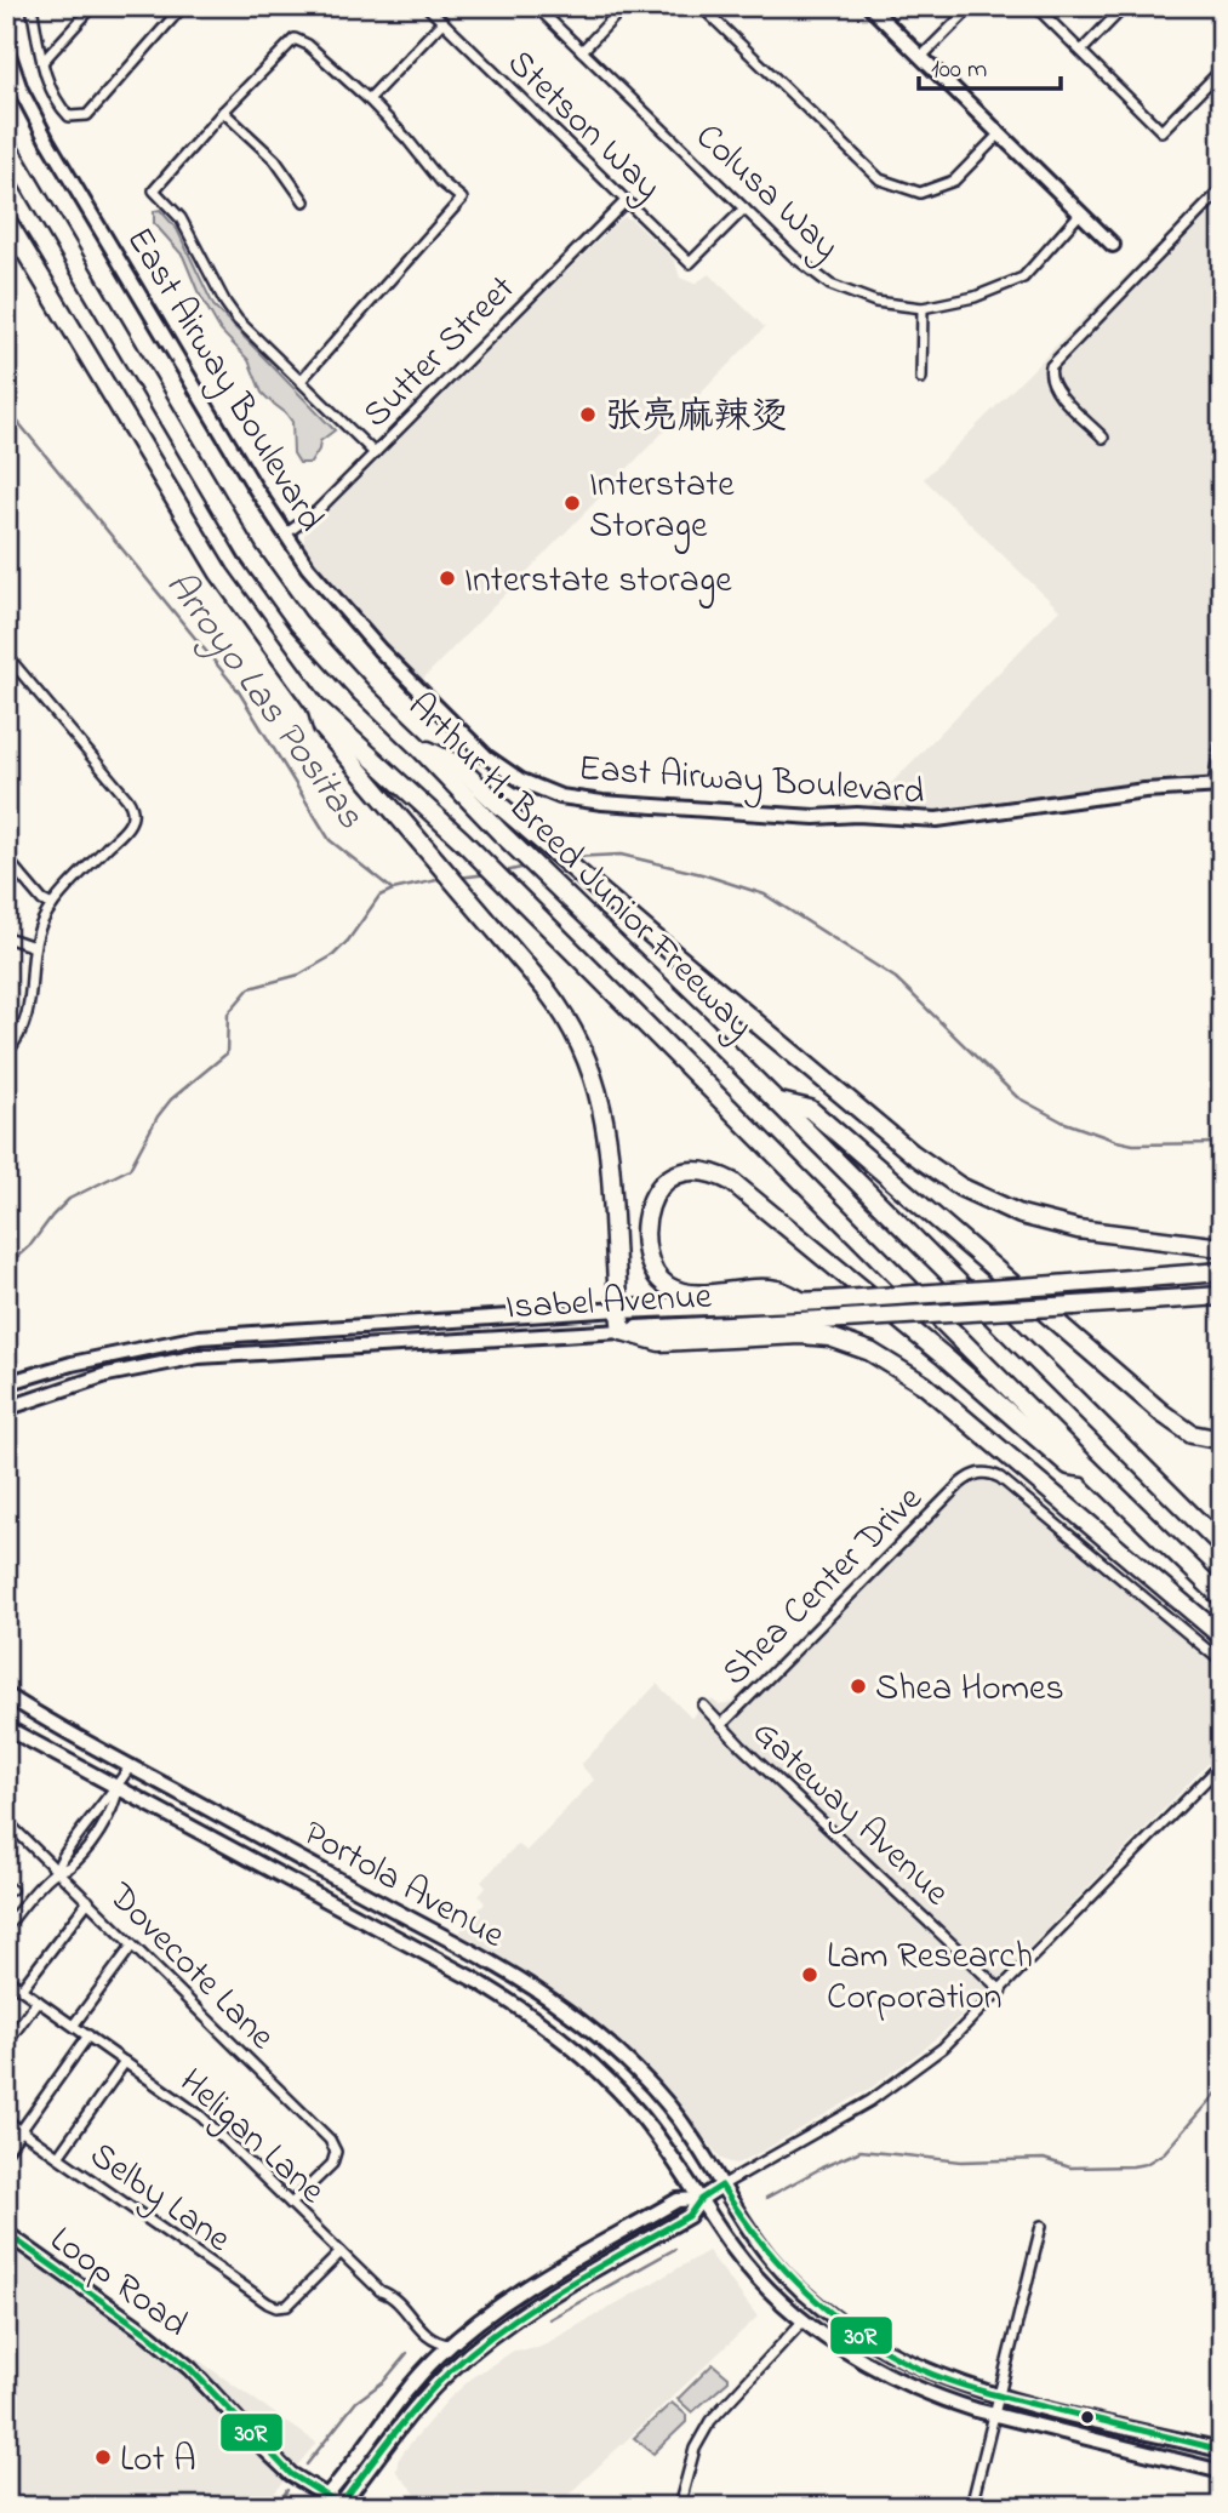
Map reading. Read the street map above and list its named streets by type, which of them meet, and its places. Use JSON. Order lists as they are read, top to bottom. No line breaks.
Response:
{"streets":{"highway":["Arthur H. Breed Junior Freeway","Isabel Avenue"],"main road":["East Airway Boulevard","Portola Avenue","Loop Road"],"street":["Stetson Way","Colusa Way","Sutter Street","Shea Center Drive","Gateway Avenue","Dovecote Lane","Heligan Lane","Selby Lane"]},"crossings":[["Stetson Way","Colusa Way"],["Stetson Way","Sutter Street"],["Sutter Street","East Airway Boulevard"],["Shea Center Drive","Gateway Avenue"],["Dovecote Lane","Heligan Lane"],["Heligan Lane","Selby Lane"]],"water":["Arroyo Las Positas"],"places":["张亮麻辣烫","Interstate Storage","Interstate storage","Shea Homes","Lam Research Corporation","Lot A"],"lines":["transit line 30R"],"scale_bar":"100 m"}
